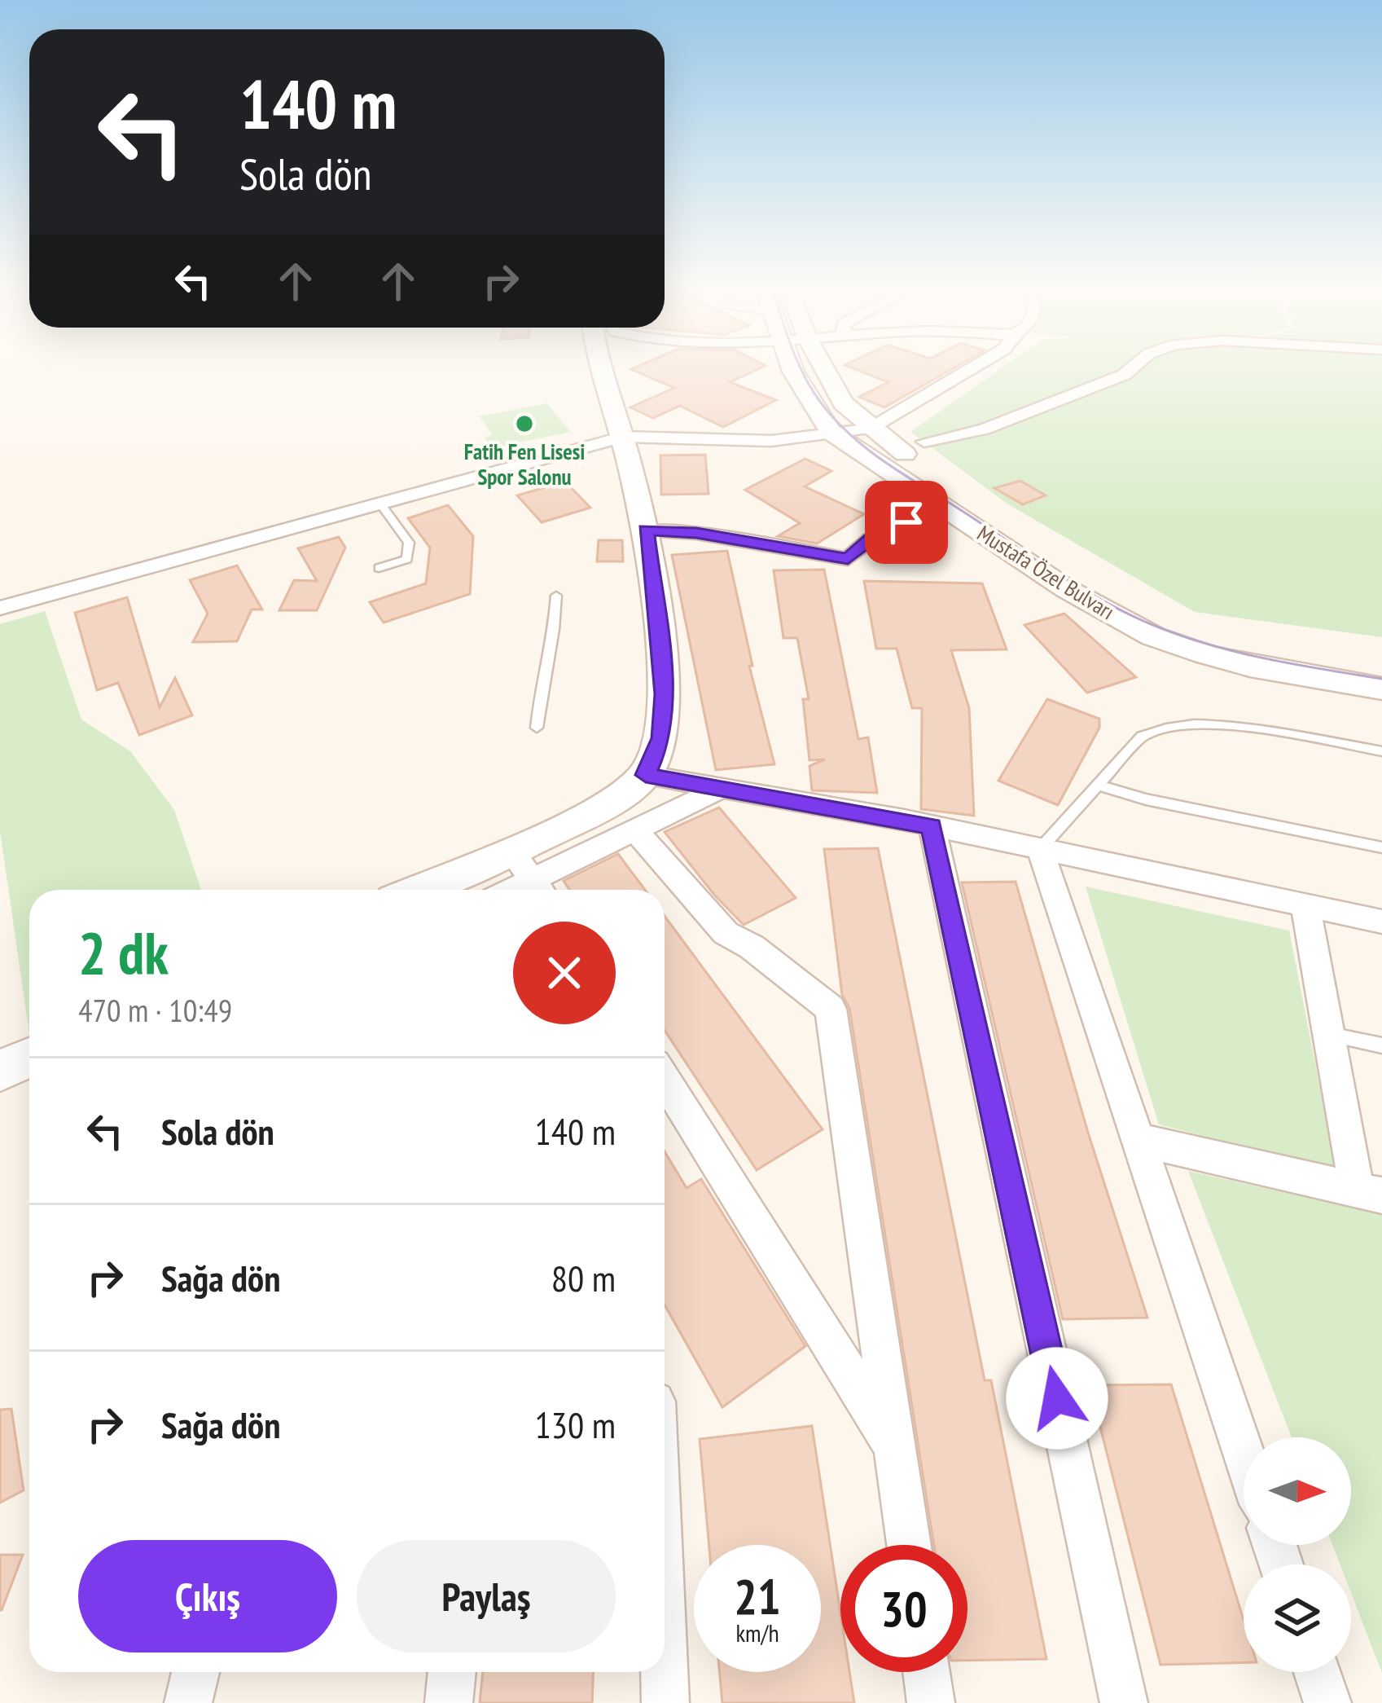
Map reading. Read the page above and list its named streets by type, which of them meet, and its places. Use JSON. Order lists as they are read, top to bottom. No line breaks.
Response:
{"streets":{"main road":["Mustafa Özel Bulvarı"]},"places":["Fatih Fen Lisesi Spor Salonu"],"north":"right","page":{"turn":["140 m","Sola dön"],"heading":["2 dk","470 m · 10:49"],"list":[{"name":"Sola dön","value":"140 m"},{"name":"Sağa dön","value":"80 m"},{"name":"Sağa dön","value":"130 m"}],"buttons":["Çıkış","Paylaş"],"speed":"21 km/h","limit":"30"}}
